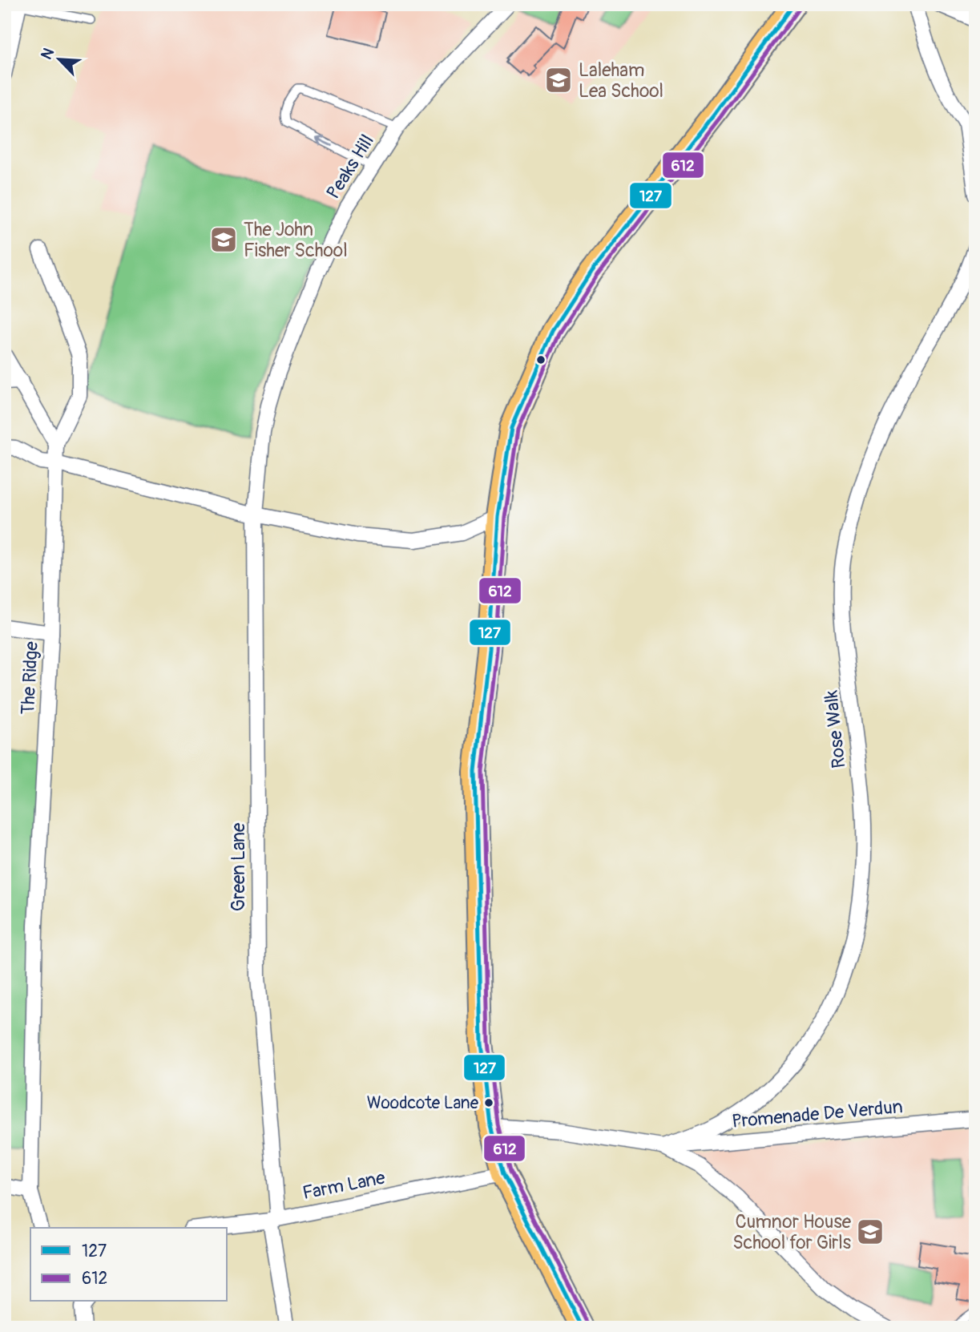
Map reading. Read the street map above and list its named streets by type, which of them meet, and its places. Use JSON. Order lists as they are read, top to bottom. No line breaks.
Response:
{"streets":{"street":["Peaks Hill","The Ridge","Rose Walk","Green Lane","Promenade De Verdun","Farm Lane"]},"crossings":[["Peaks Hill","Green Lane"],["Rose Walk","Promenade De Verdun"],["Green Lane","Farm Lane"]],"places":{"school or university":["Laleham Lea School","The John Fisher School","Cumnor House School for Girls"],"other":["Woodcote Lane"]},"lines":["transit line 127","transit line 612"],"legend":["127","612"],"north":"top left"}
